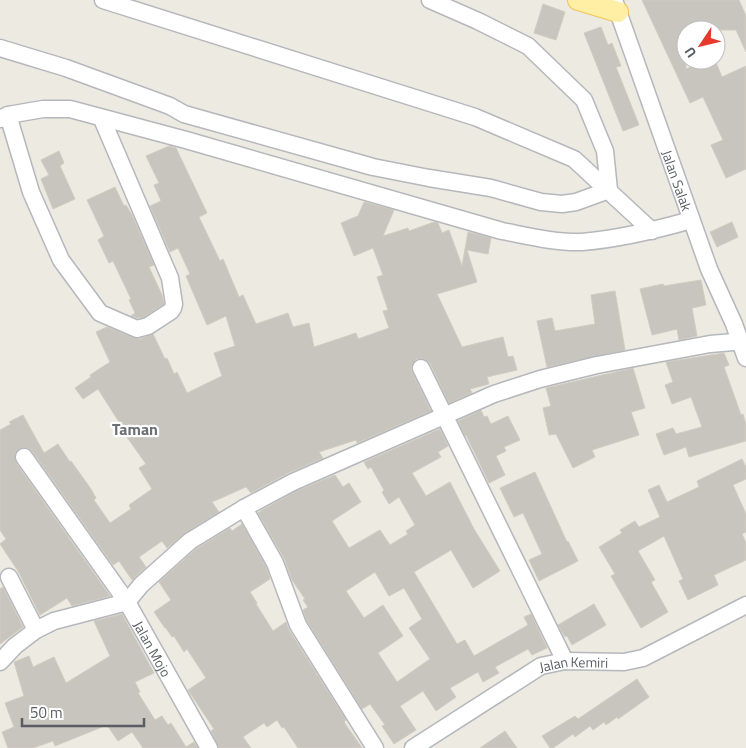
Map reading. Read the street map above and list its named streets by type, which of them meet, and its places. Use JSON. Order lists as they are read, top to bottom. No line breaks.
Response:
{"streets":{"street":["Jalan Salak","Jalan Mojo","Jalan Kemiri"]},"districts":["Taman"],"scale_bar":"50 m","north":"bottom left"}
